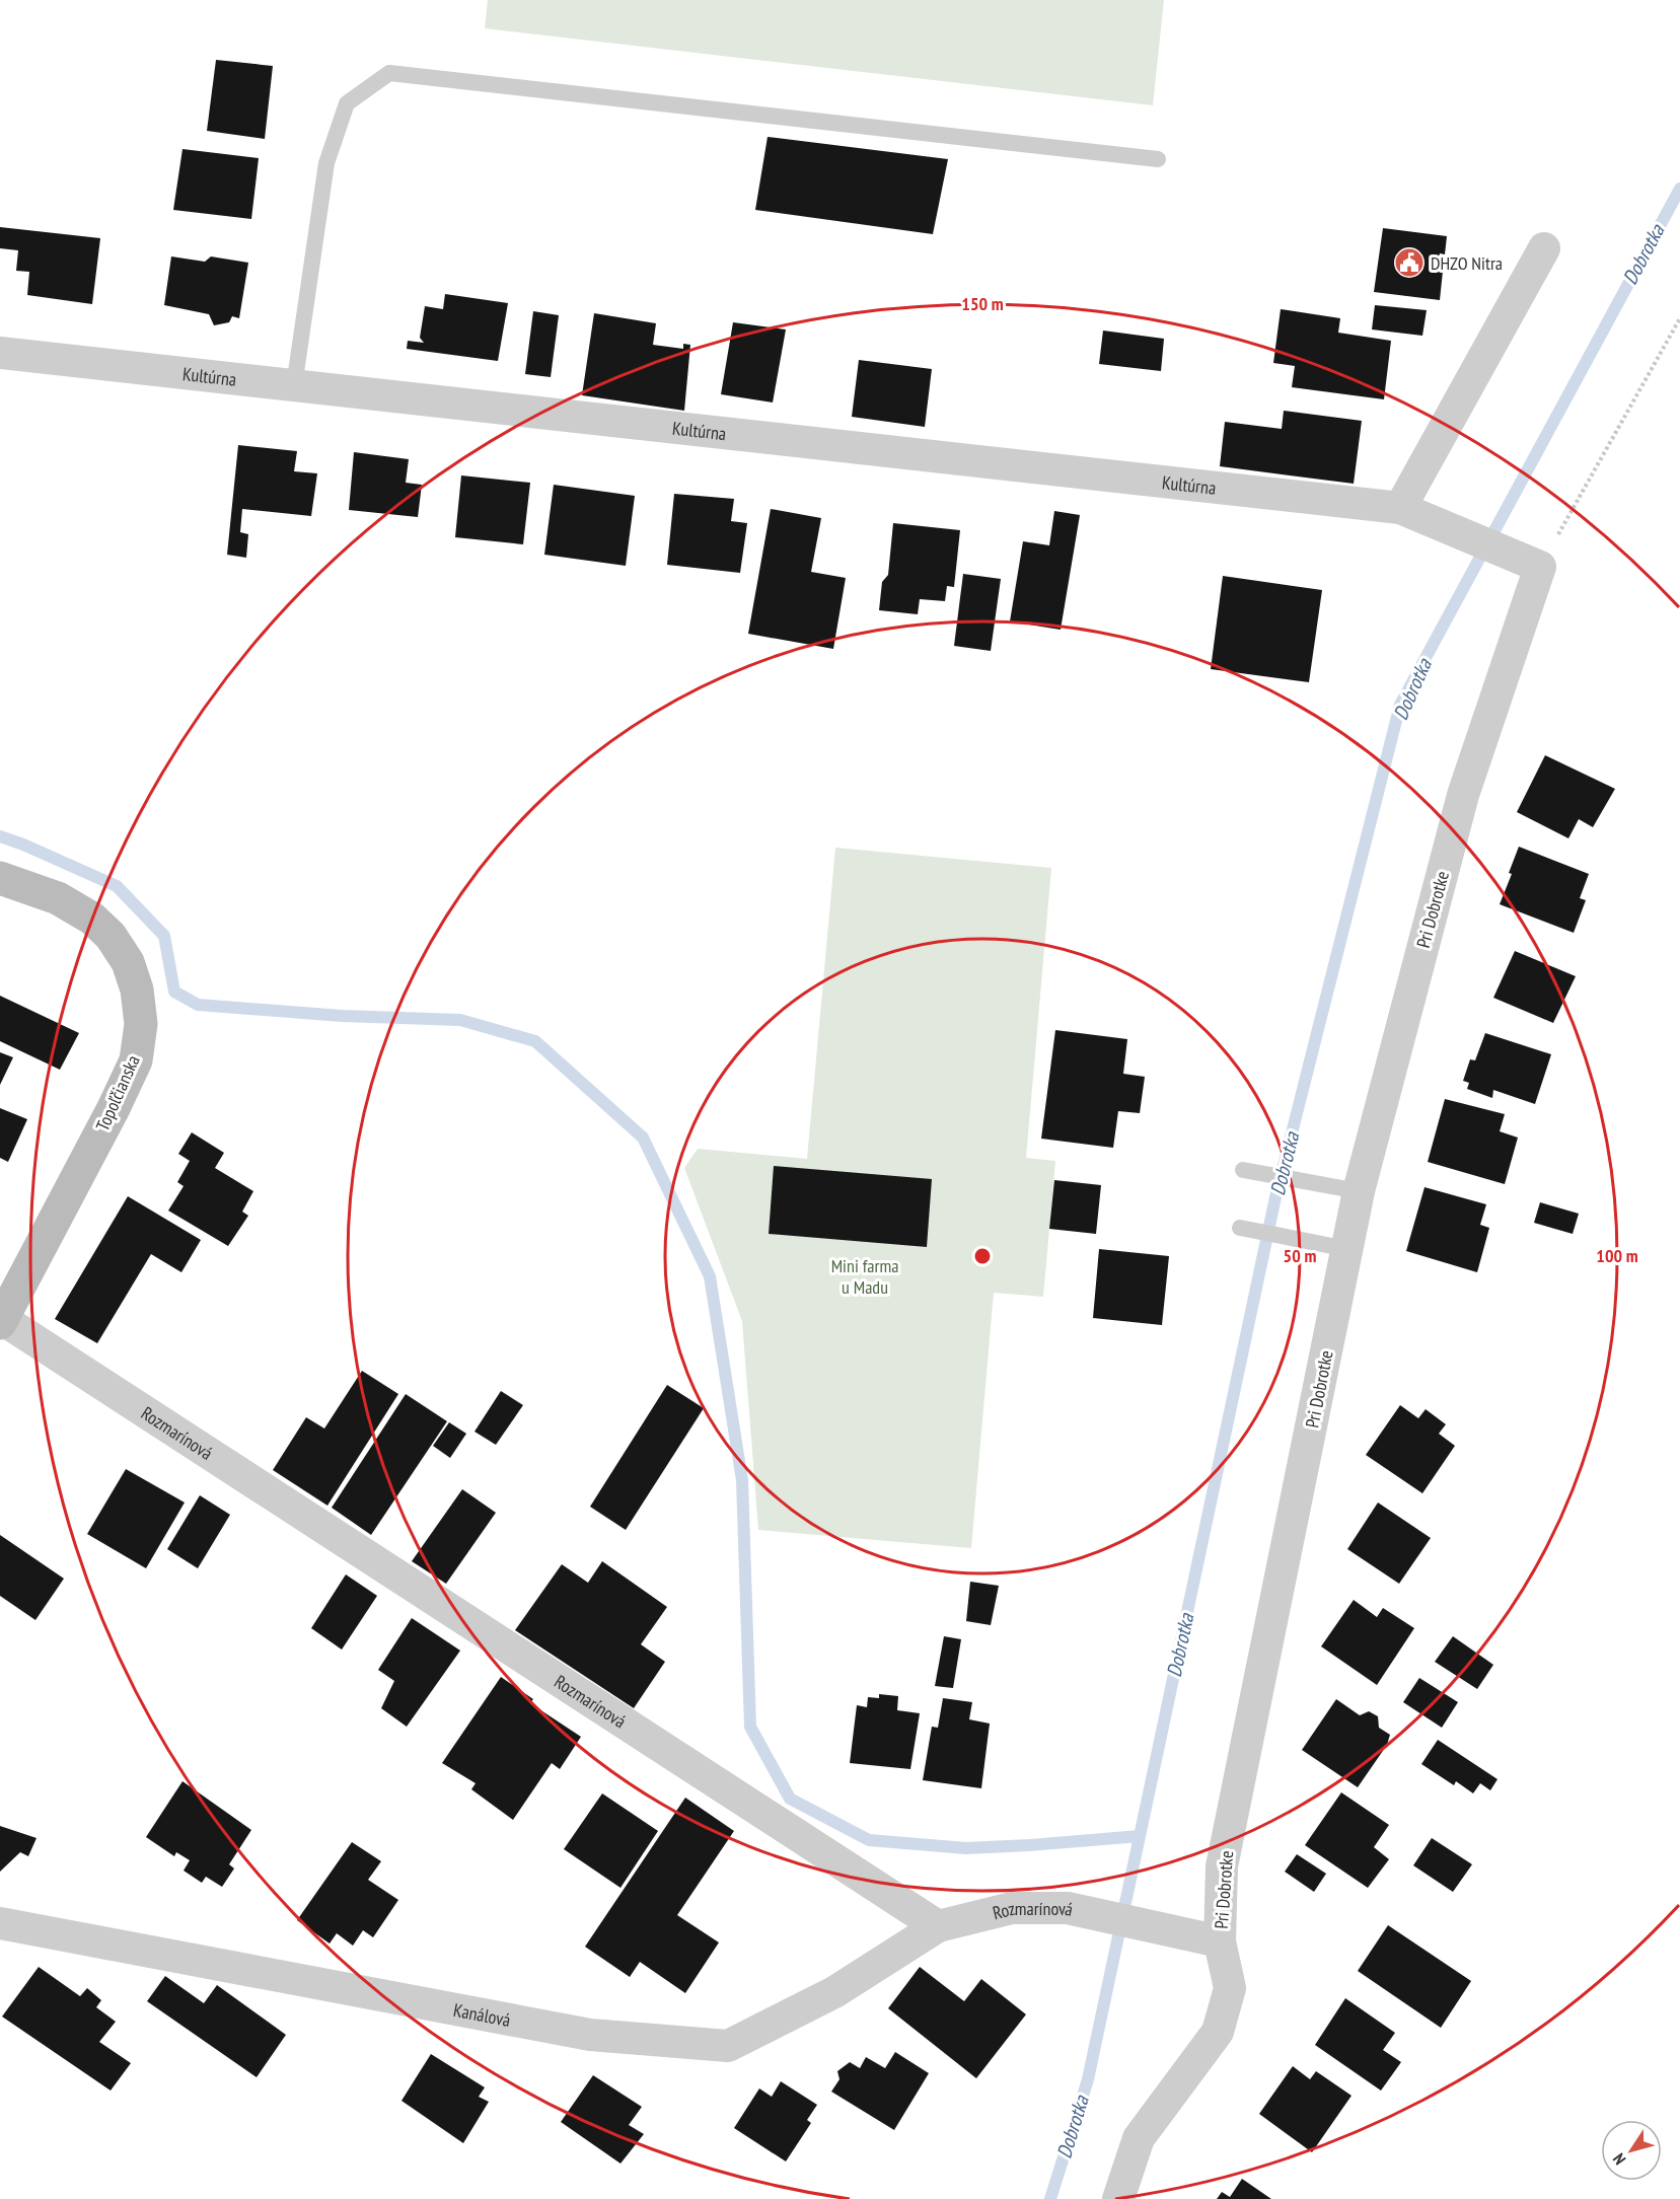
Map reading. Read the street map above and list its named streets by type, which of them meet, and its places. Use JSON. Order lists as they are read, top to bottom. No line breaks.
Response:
{"streets":{"street":["Kultúrna","Pri Dobrotke","Topoľčianska","Rozmarínová","Kanálová"]},"crossings":[["Kultúrna","Pri Dobrotke"],["Pri Dobrotke","Rozmarínová"],["Topoľčianska","Rozmarínová"],["Rozmarínová","Kanálová"]],"water":["Dobrotka"],"parks":["Mini farma u Madu"],"places":{"public building":["DHZO Nitra"]},"north":"bottom left","rings":["150 m","50 m","100 m"]}
